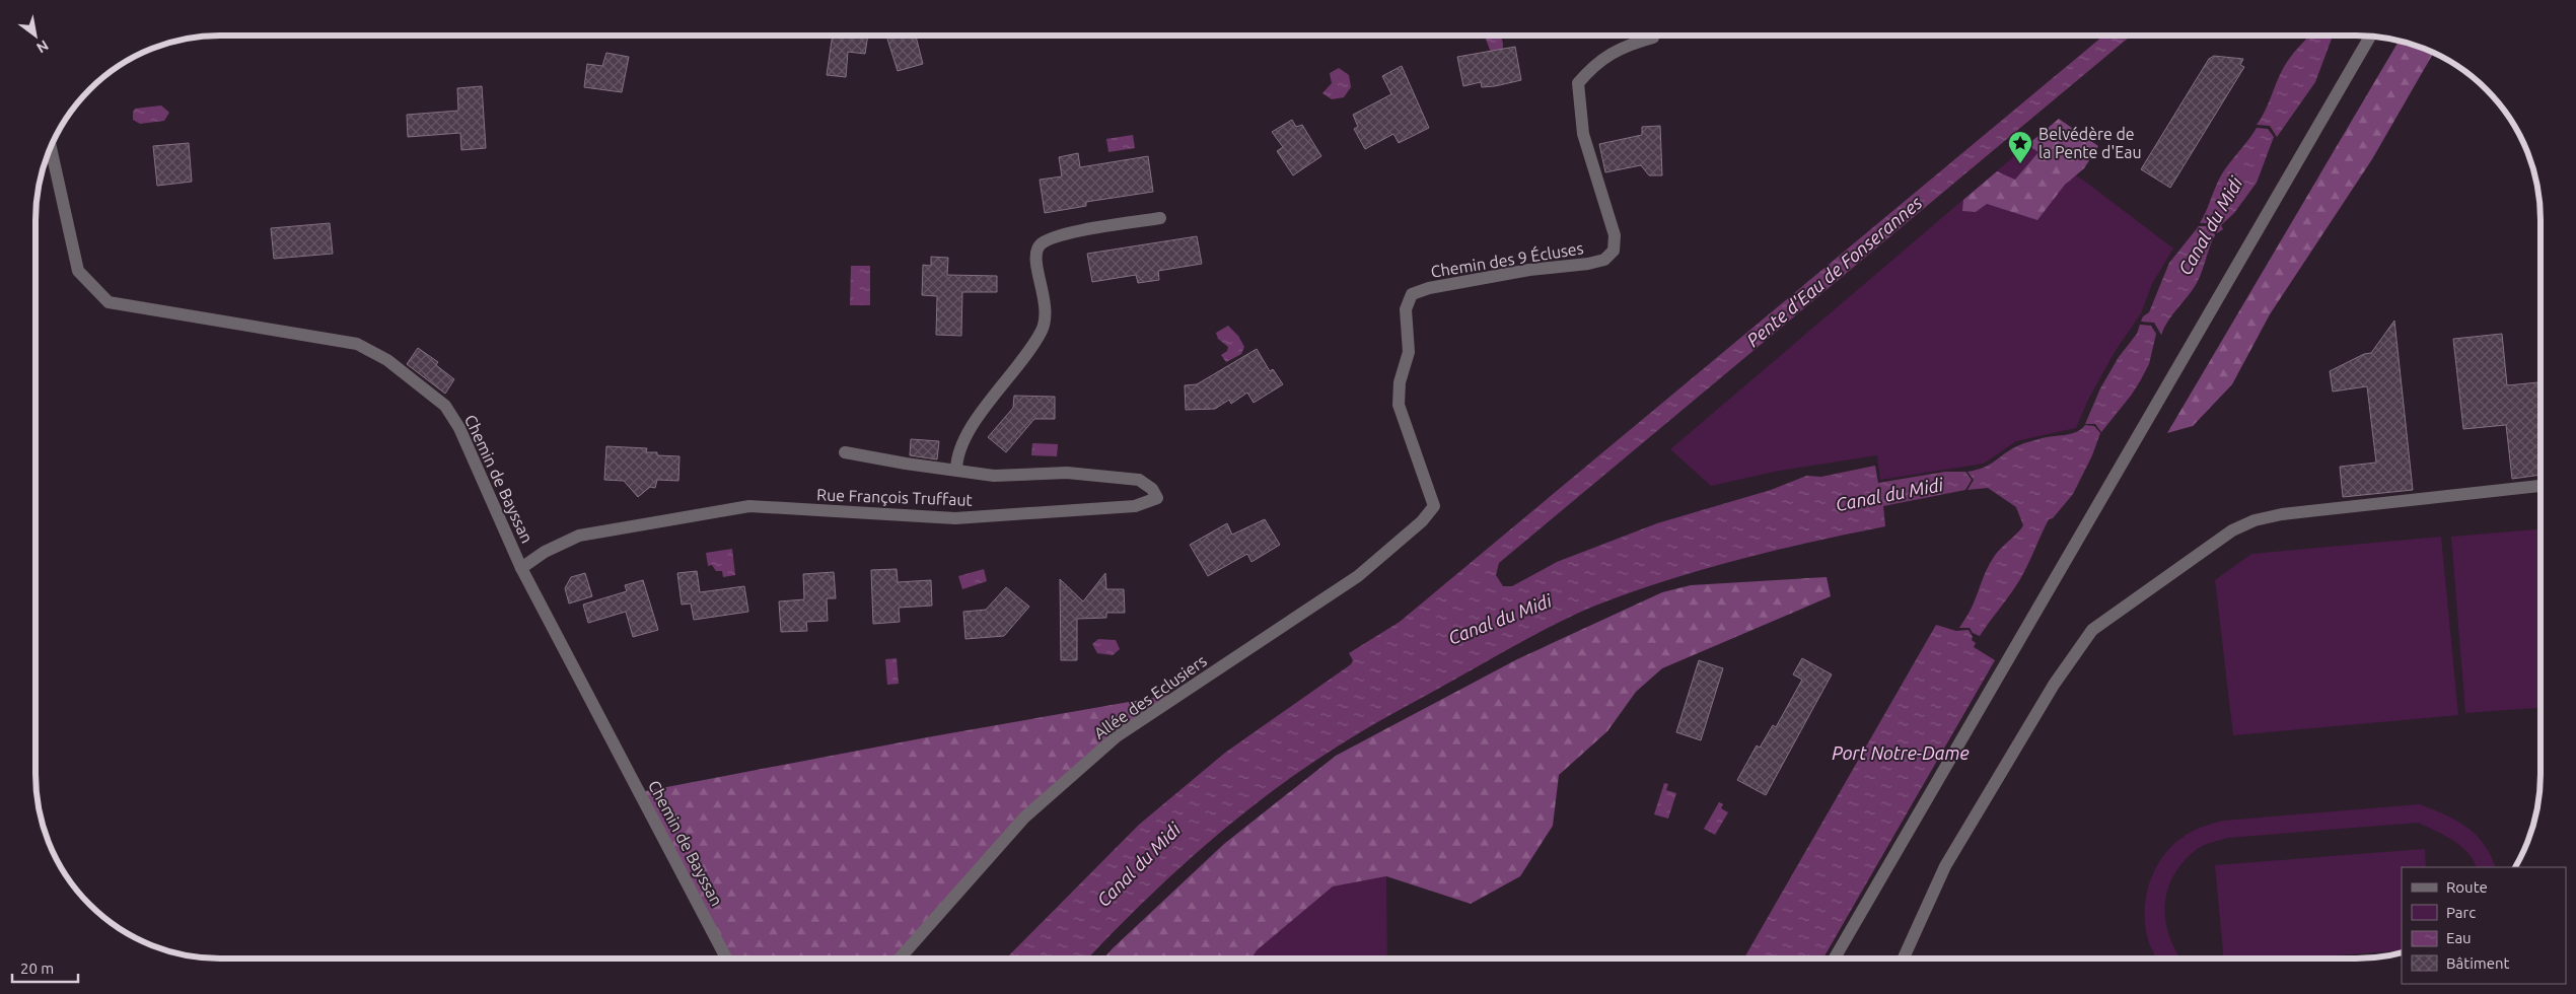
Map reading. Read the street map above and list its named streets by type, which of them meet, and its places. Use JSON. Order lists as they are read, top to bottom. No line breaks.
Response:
{"streets":{"street":["Chemin des 9 Écluses","Chemin de Bayssan","Rue François Truffaut","Allée des Eclusiers"]},"crossings":[["Chemin des 9 Écluses","Allée des Eclusiers"],["Chemin de Bayssan","Rue François Truffaut"]],"water":["Canal du Midi","Pente d'Eau de Fonserannes","Port Notre-Dame"],"places":{"place":["Belvédère de la Pente d'Eau"]},"legend":["Route","Parc","Eau","Bâtiment"],"scale_bar":"20 m","north":"bottom right"}
